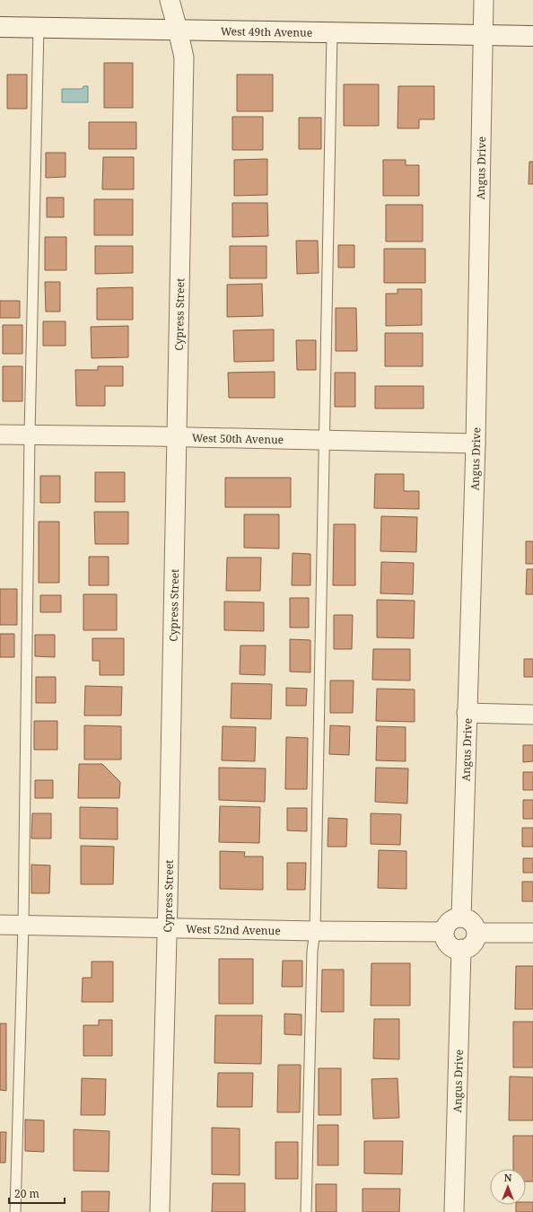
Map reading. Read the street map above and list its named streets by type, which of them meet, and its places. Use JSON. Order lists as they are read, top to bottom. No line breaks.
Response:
{"streets":{"street":["West 49th Avenue","Angus Drive","Cypress Street","West 50th Avenue","West 52nd Avenue"]},"crossings":[["West 49th Avenue","Angus Drive"],["West 49th Avenue","Cypress Street"],["Angus Drive","West 50th Avenue"],["Angus Drive","West 52nd Avenue"],["Cypress Street","West 50th Avenue"],["Cypress Street","West 52nd Avenue"]],"scale_bar":"20 m","north":"top"}
